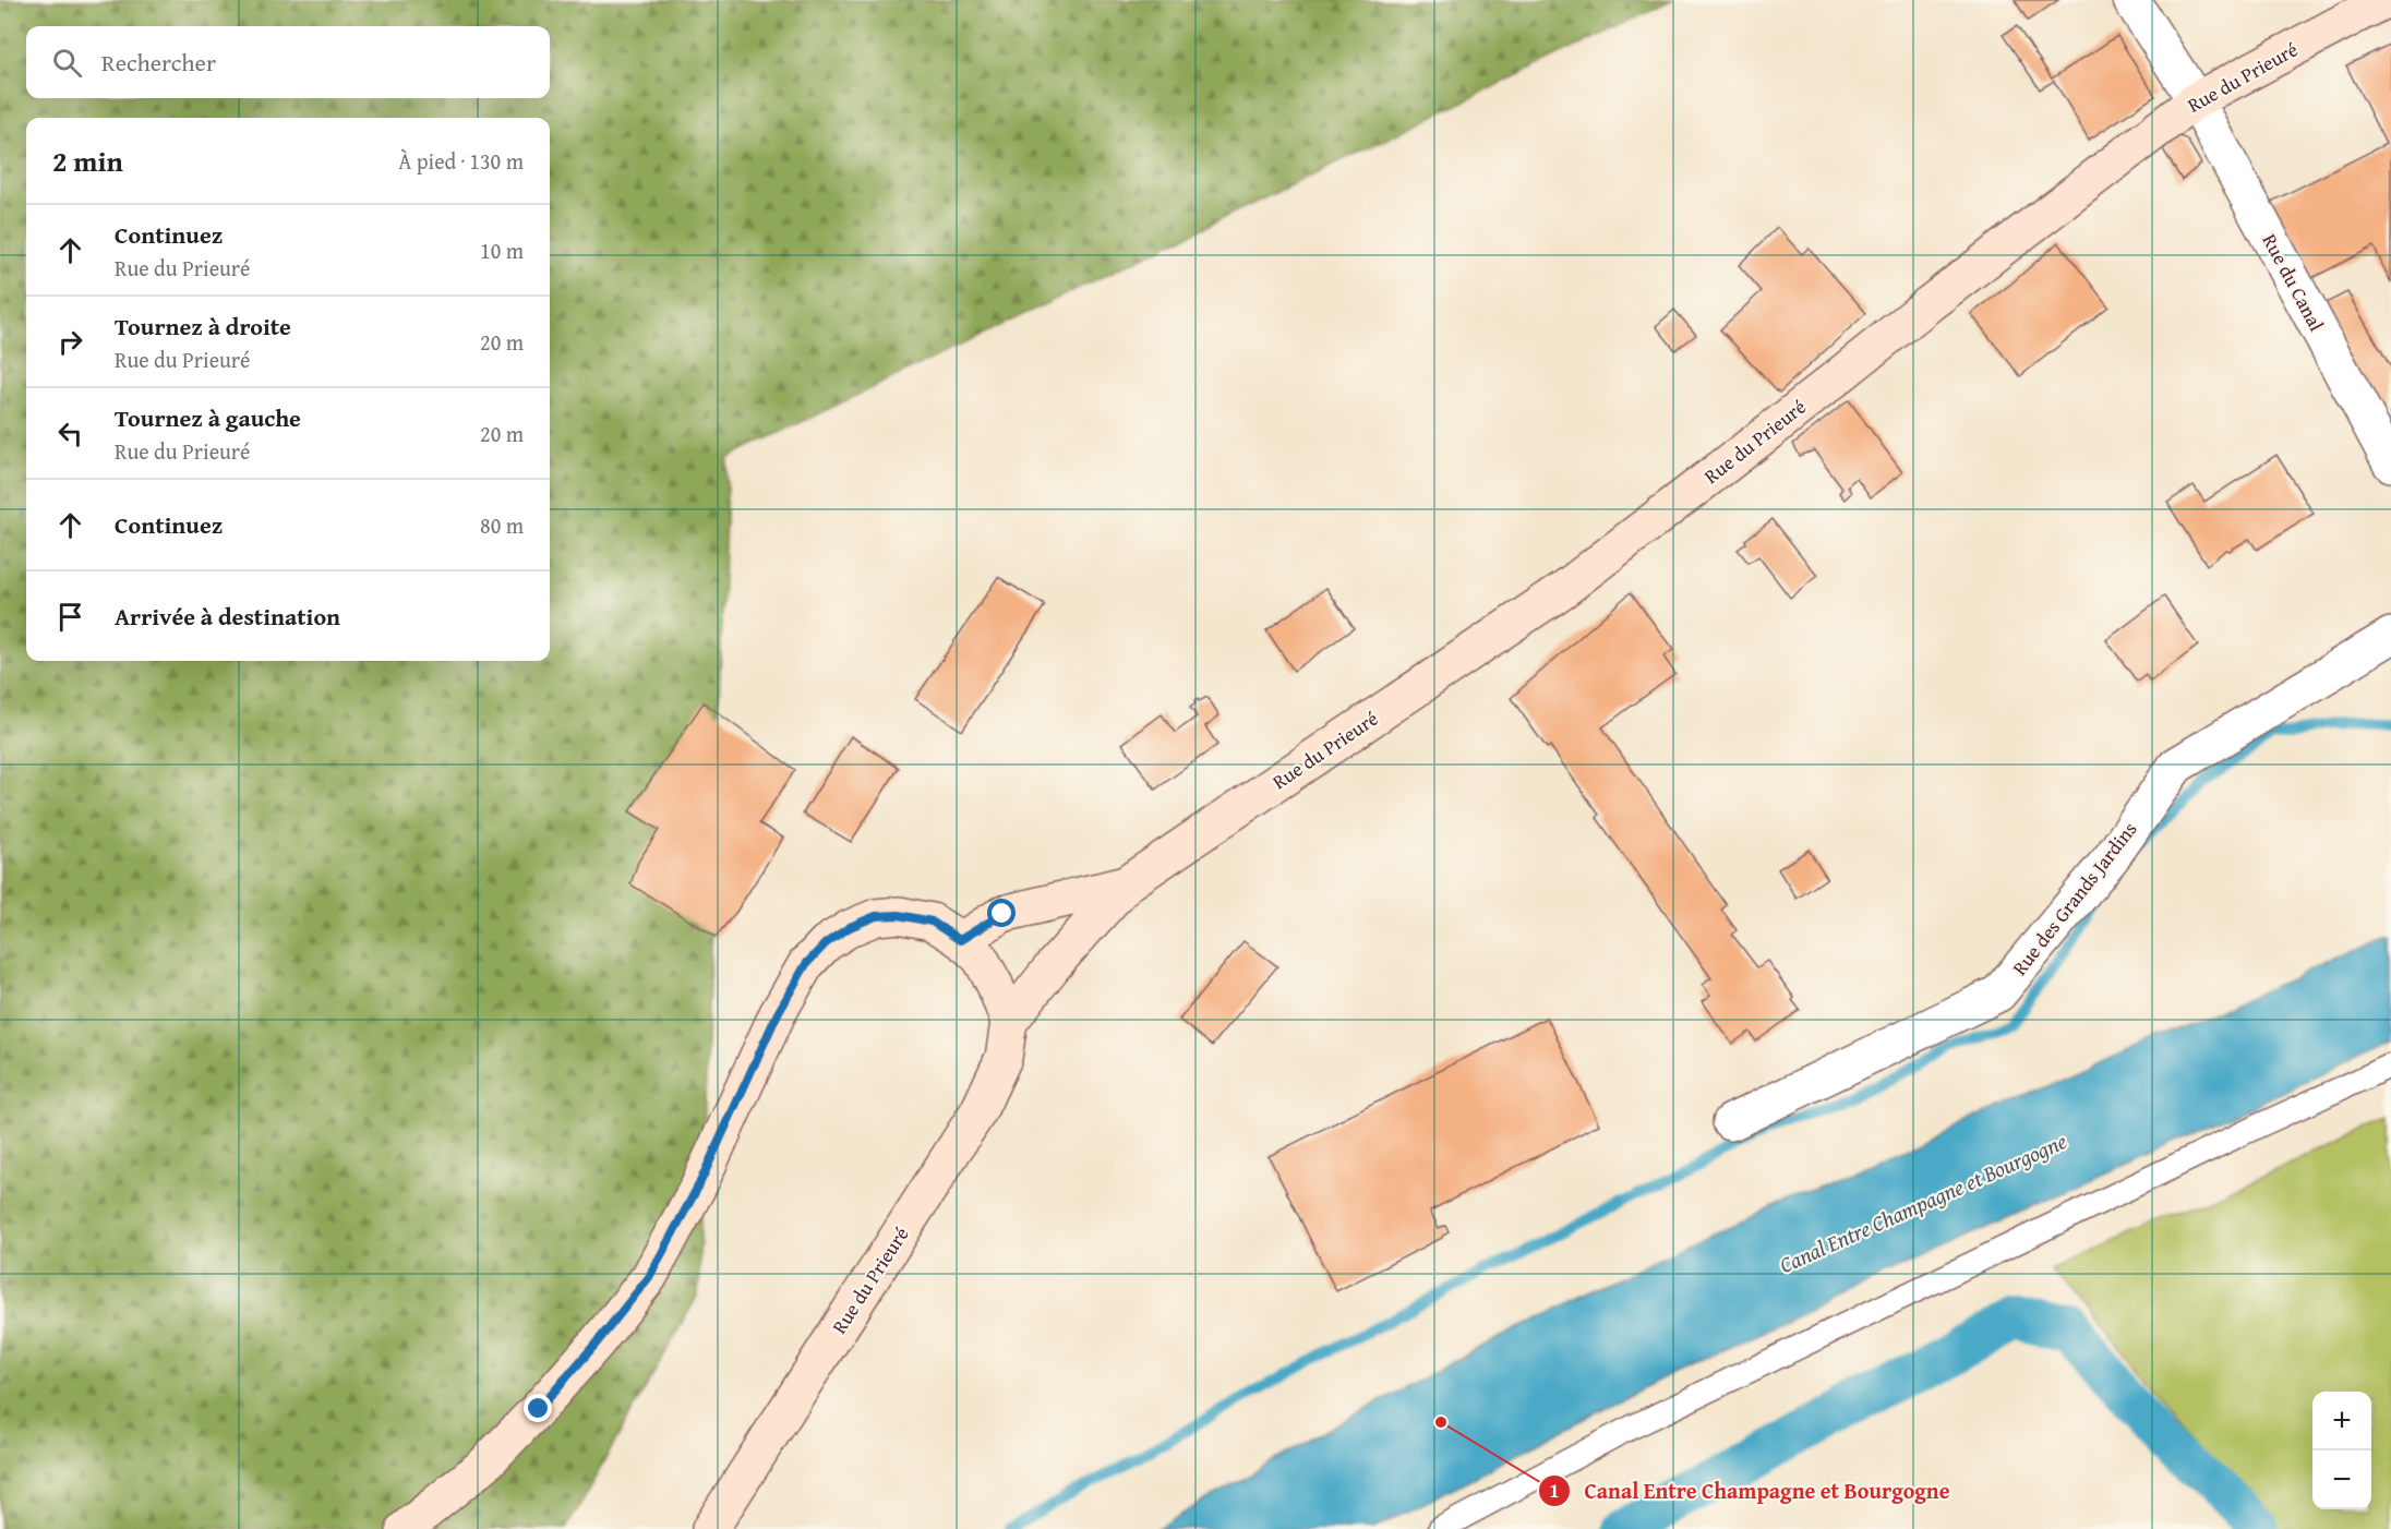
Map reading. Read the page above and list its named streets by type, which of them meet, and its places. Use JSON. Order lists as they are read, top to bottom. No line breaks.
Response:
{"streets":{"street":["Rue du Prieuré","Rue du Canal","Rue des Grands Jardins"]},"crossings":[["Rue du Prieuré","Rue du Canal"]],"water":["Canal Entre Champagne et Bourgogne"],"places":["Canal Entre Champagne et Bourgogne"],"page":{"search":"Rechercher","heading":["2 min","À pied · 130 m"],"list":[["Continuez","Rue du Prieuré","10 m"],["Tournez à droite","Rue du Prieuré","20 m"],["Tournez à gauche","Rue du Prieuré","20 m"],["Continuez","80 m"],"Arrivée à destination"],"map_buttons":["+","−"]}}
